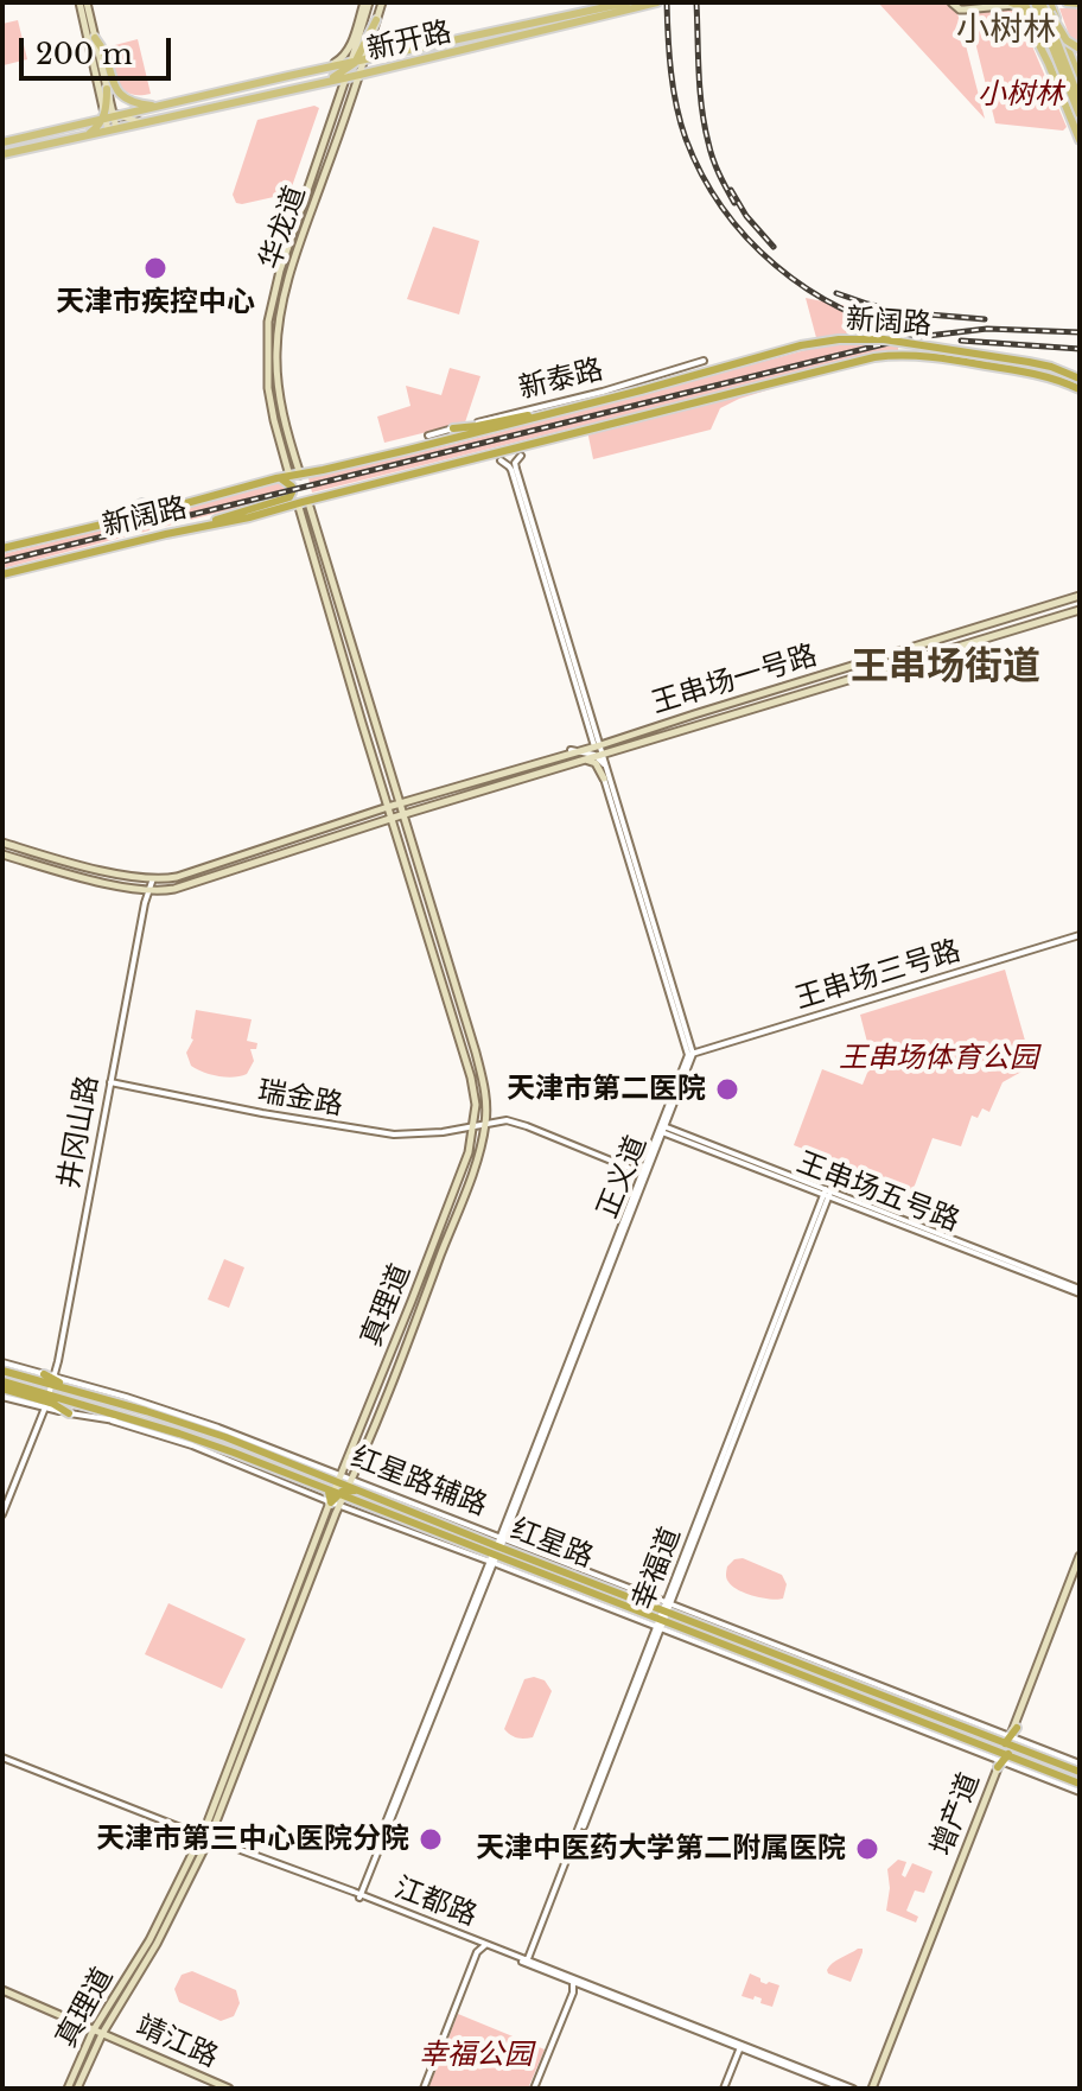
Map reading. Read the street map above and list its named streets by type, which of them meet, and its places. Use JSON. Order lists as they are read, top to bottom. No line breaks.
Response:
{"streets":{"highway":["新阔路","红星路"],"main road":["新开路","华龙道","王串场一号路","真理道","增产道","靖江路"],"street":["新泰路","王串场三号路","瑞金路","井冈山路","正义道","王串场五号路","红星路辅路","幸福道","江都路"]},"crossings":[["新开路","华龙道"],["新阔路","真理道"],["王串场一号路","井冈山路"],["王串场一号路","真理道"],["王串场三号路","正义道"],["瑞金路","井冈山路"],["瑞金路","真理道"],["井冈山路","红星路"],["正义道","王串场五号路"],["正义道","红星路辅路"],["正义道","红星路"],["正义道","江都路"],["王串场五号路","幸福道"],["真理道","红星路辅路"],["真理道","红星路"],["真理道","江都路"],["真理道","靖江路"],["红星路辅路","红星路"],["红星路辅路","幸福道"],["红星路辅路","增产道"],["红星路","幸福道"],["红星路","增产道"],["幸福道","江都路"]],"districts":["小树林","王串场街道"],"parks":["小树林","王串场体育公园","幸福公园"],"places":["天津市疾控中心","天津市第二医院","天津市第三中心医院分院","天津中医药大学第二附属医院"],"scale_bar":"200 m"}
